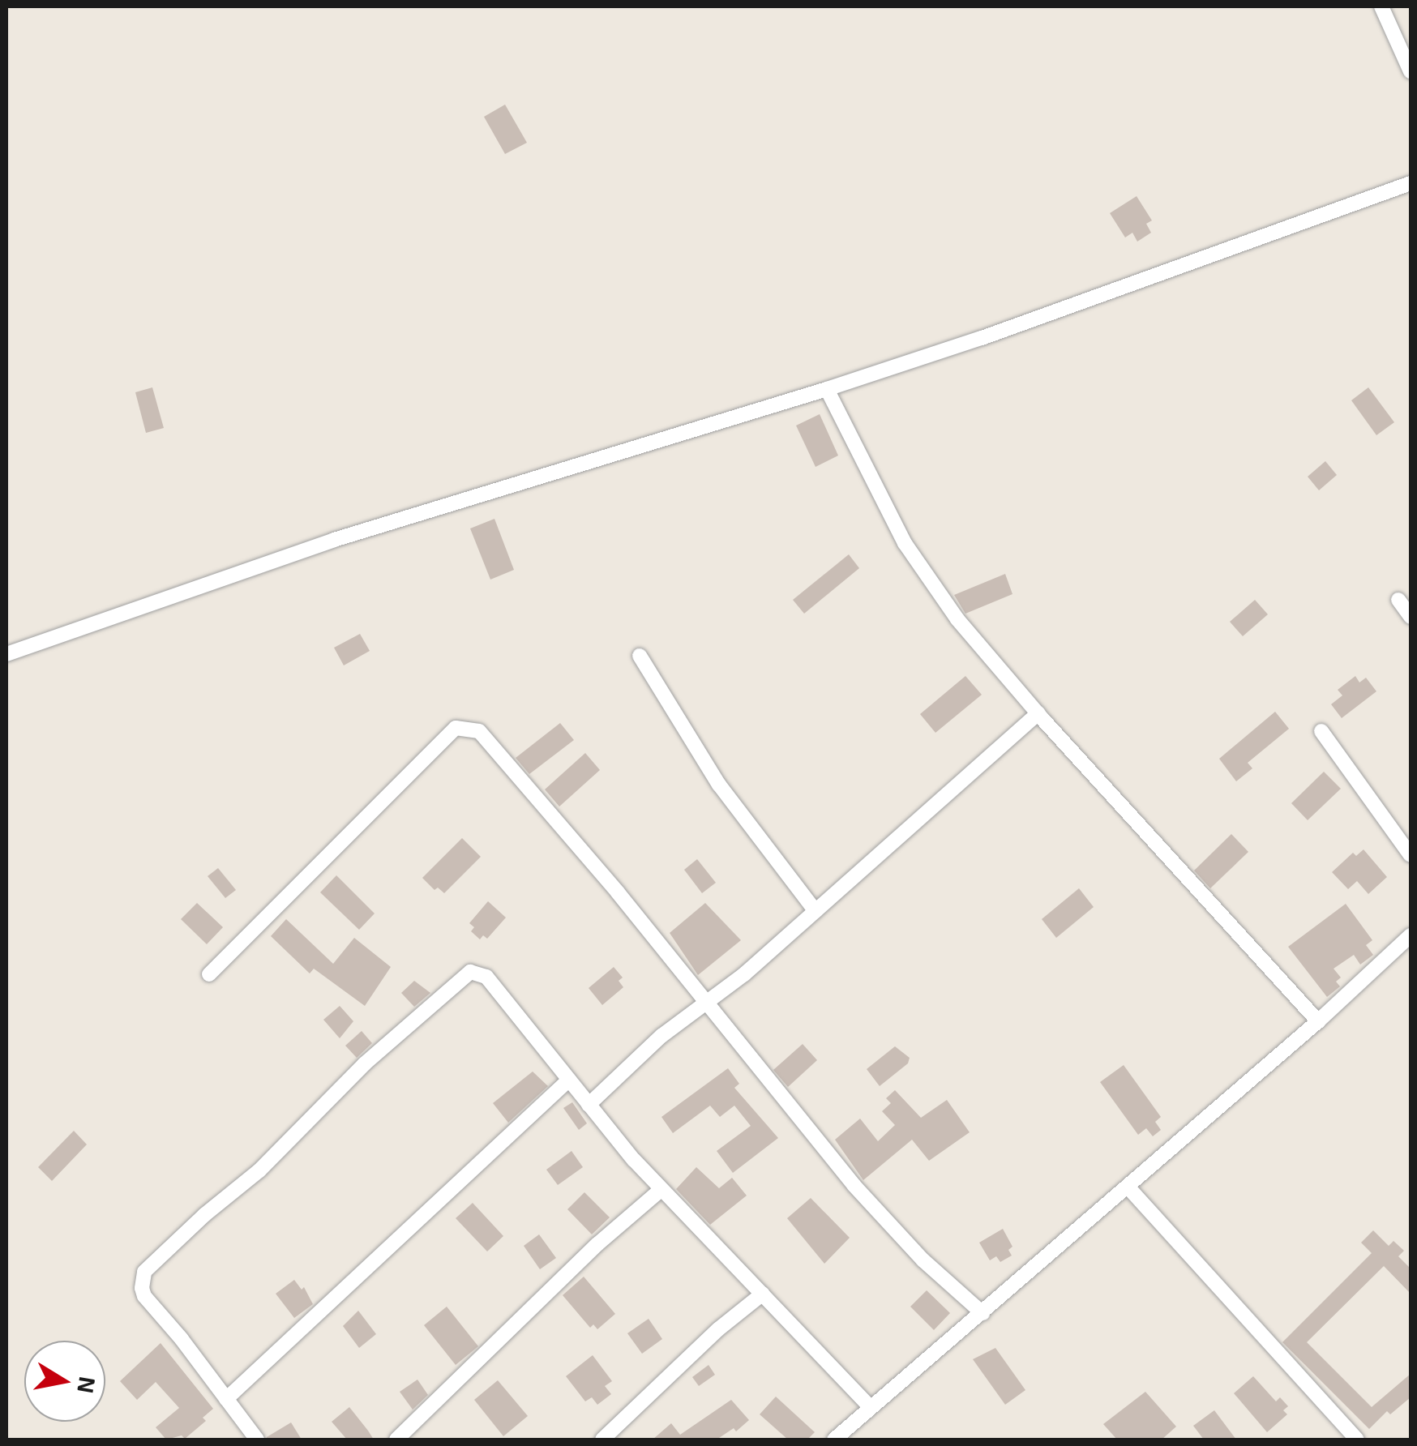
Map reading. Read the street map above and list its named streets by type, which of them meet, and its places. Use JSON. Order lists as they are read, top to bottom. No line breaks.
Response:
{"north":"right"}
